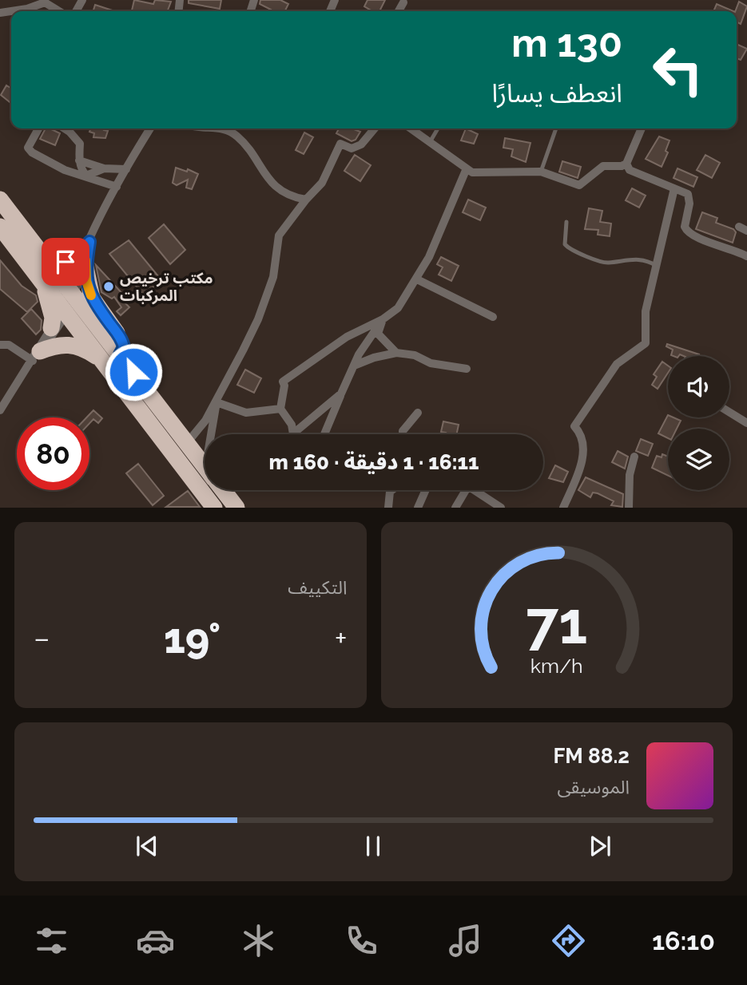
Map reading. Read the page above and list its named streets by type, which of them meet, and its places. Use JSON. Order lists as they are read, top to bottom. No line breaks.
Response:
{"places":["مكتب ترخيص المركبات"],"page":{"turn":["130 m","انعطف يسارًا"],"limit":"80","trip":"16:11 · 1 دقيقة · 160 m","tile":"التكييف","heat":["−","19°","+"],"song":["88.2 FM","الموسيقى"],"tabs":"16:10","gauge":["71","km/h"]}}
